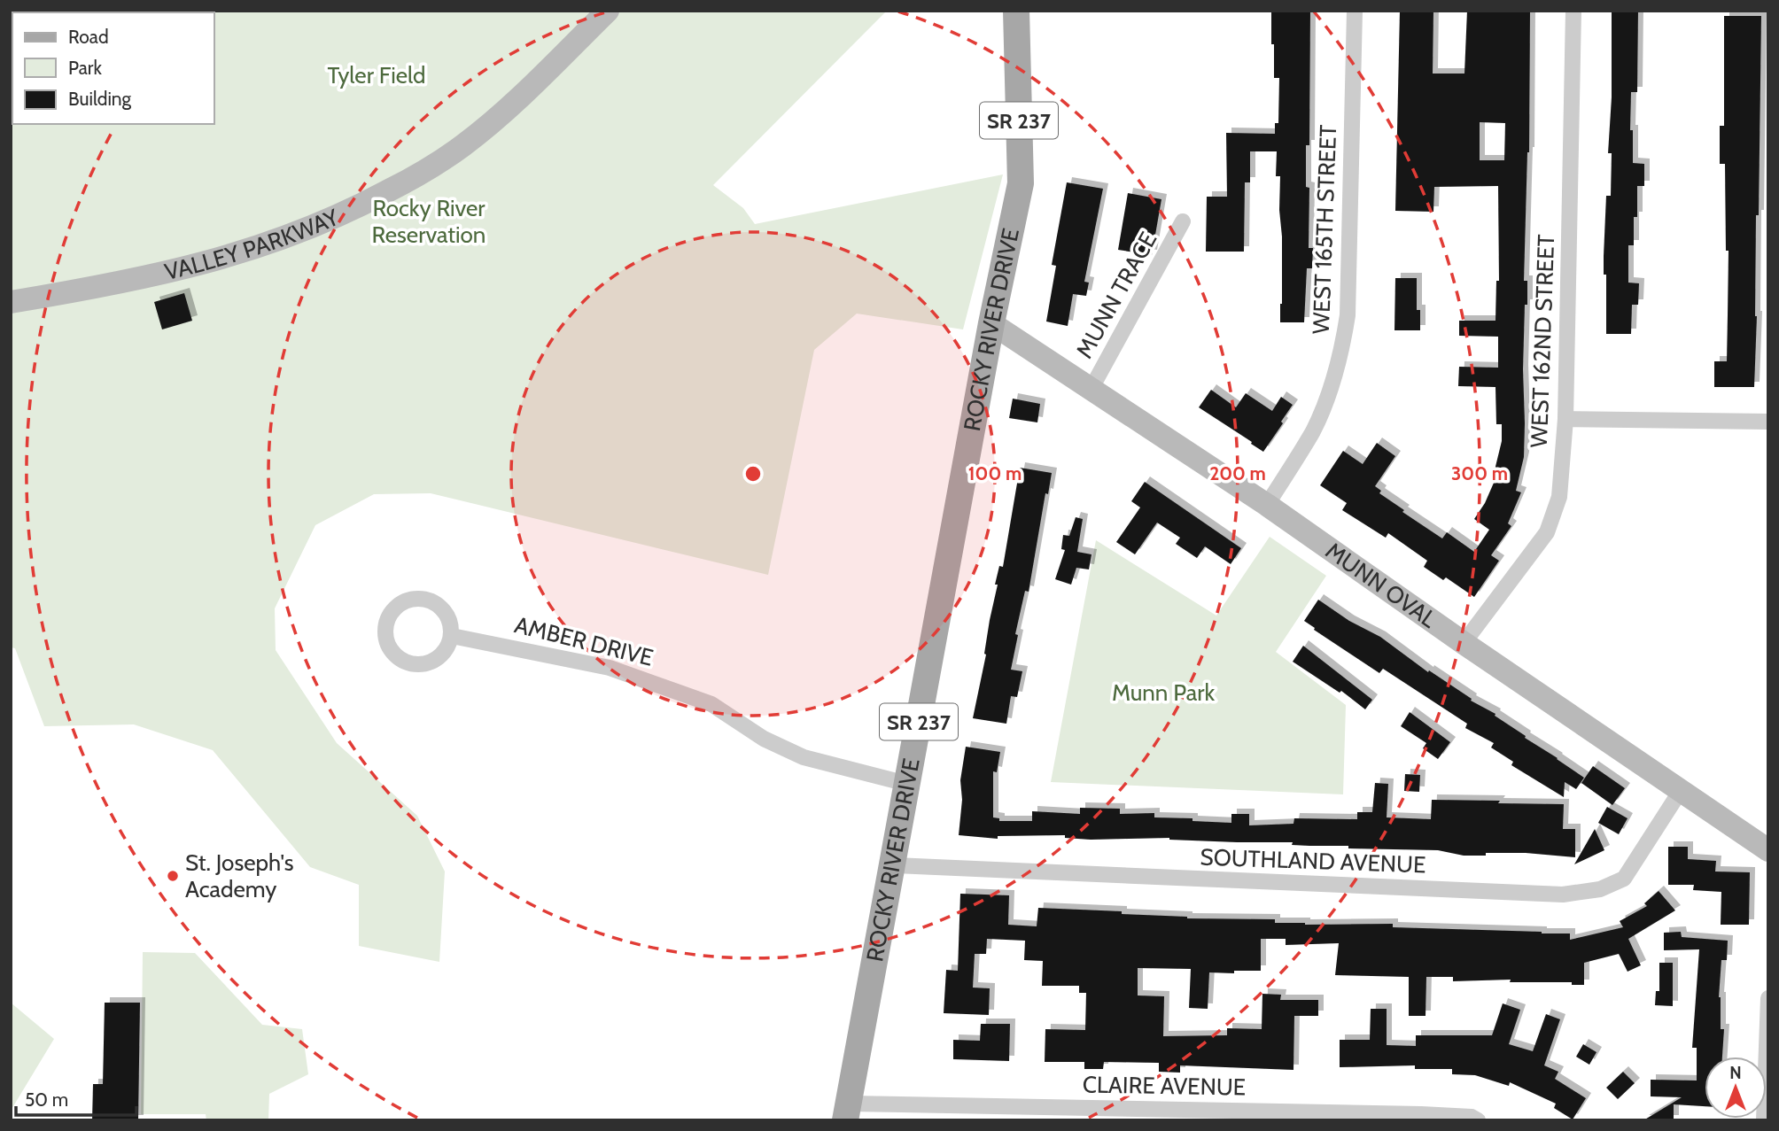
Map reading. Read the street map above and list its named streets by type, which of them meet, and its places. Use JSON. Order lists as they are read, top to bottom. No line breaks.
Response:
{"streets":{"main road":["SR 237","ROCKY RIVER DRIVE"],"street":["WEST 165TH STREET","VALLEY PARKWAY","MUNN TRACE","WEST 162ND STREET","MUNN OVAL","AMBER DRIVE","SOUTHLAND AVENUE","CLAIRE AVENUE"]},"crossings":[["WEST 165TH STREET","MUNN OVAL"],["MUNN TRACE","MUNN OVAL"],["ROCKY RIVER DRIVE","MUNN OVAL"],["ROCKY RIVER DRIVE","AMBER DRIVE"],["ROCKY RIVER DRIVE","SOUTHLAND AVENUE"],["ROCKY RIVER DRIVE","CLAIRE AVENUE"],["WEST 162ND STREET","MUNN OVAL"],["MUNN OVAL","SOUTHLAND AVENUE"]],"parks":["Tyler Field","Rocky River Reservation","Munn Park"],"places":["St. Joseph's Academy"],"legend":["Road","Park","Building"],"scale_bar":"50 m","north":"top","rings":["100 m","200 m","300 m"]}
